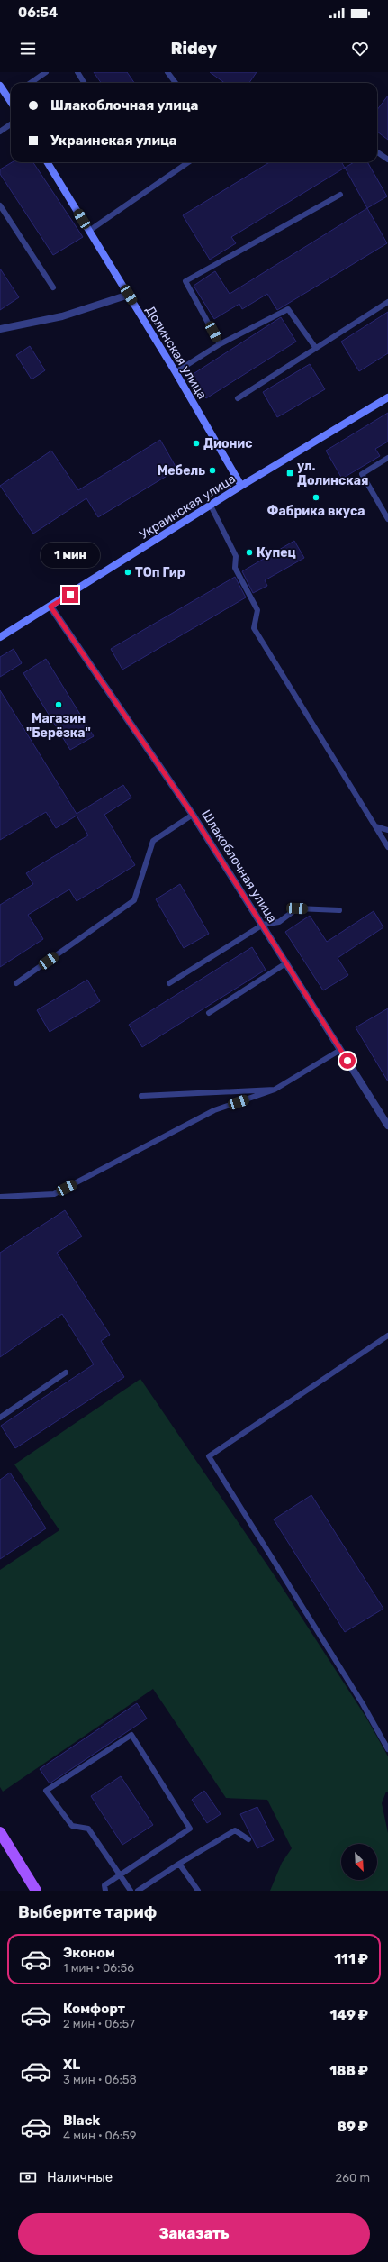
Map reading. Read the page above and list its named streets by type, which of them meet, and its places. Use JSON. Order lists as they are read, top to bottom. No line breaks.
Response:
{"streets":{"main road":["Долинская улица","Украинская улица"],"street":["Шлакоблочная улица"]},"crossings":[["Долинская улица","Украинская улица"],["Украинская улица","Шлакоблочная улица"]],"places":{"other":["Дионис","Мебель","Фабрика вкуса","Купец","ТОп Гир","Магазин \"Берёзка\""],"transit":["ул. Долинская"]},"north":"bottom right","page":{"status":"06:54","header":"Ridey","banner":["Шлакоблочная улица","Украинская улица"],"bubble":"1 мин","heading":"Выберите тариф","list":[{"name":"Эконом","note":"1 мин · 06:56","value":"111 ₽"},{"name":"Комфорт","note":"2 мин · 06:57","value":"149 ₽"},{"name":"XL","note":"3 мин · 06:58","value":"188 ₽"},{"name":"Black","note":"4 мин · 06:59","value":"89 ₽"}],"pay":["Наличные","260 m"],"buttons":"Заказать"}}
